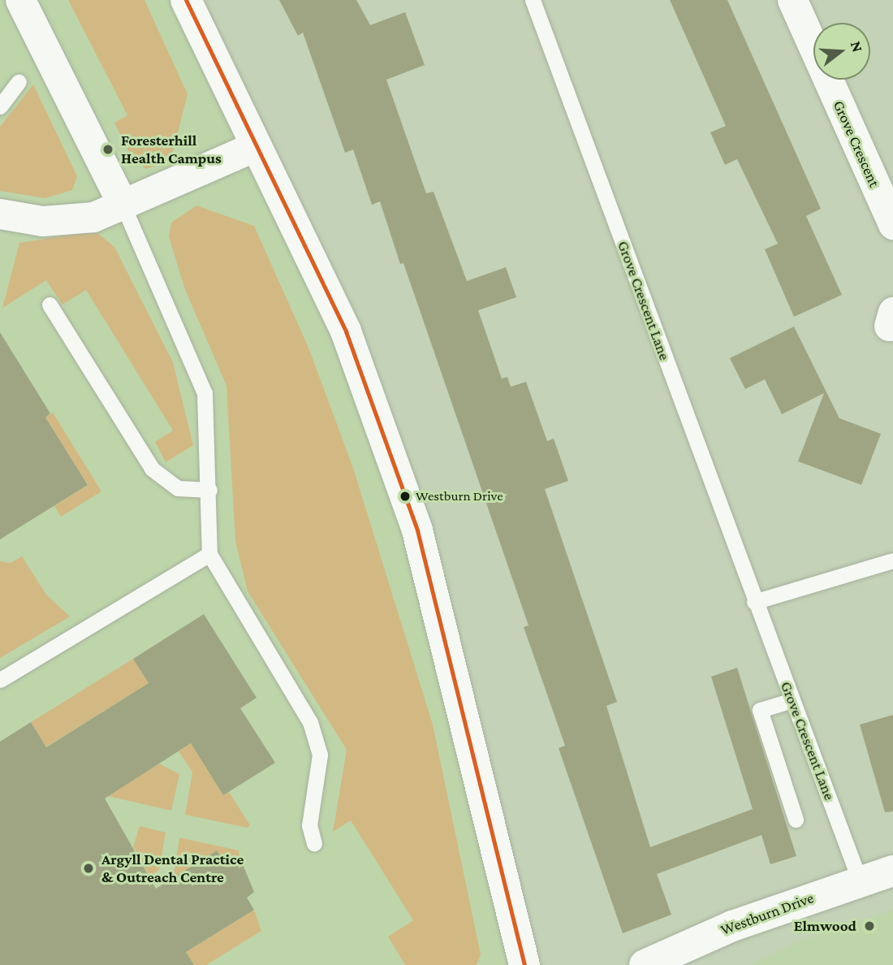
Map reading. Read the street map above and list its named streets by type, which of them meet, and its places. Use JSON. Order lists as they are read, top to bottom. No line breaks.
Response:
{"streets":{"street":["Grove Crescent","Westburn Drive"],"lane":["Grove Crescent Lane"]},"crossings":[["Grove Crescent Lane","Westburn Drive"]],"places":["Foresterhill Health Campus","Westburn Drive","Argyll Dental Practice & Outreach Centre","Elmwood"],"north":"right"}
